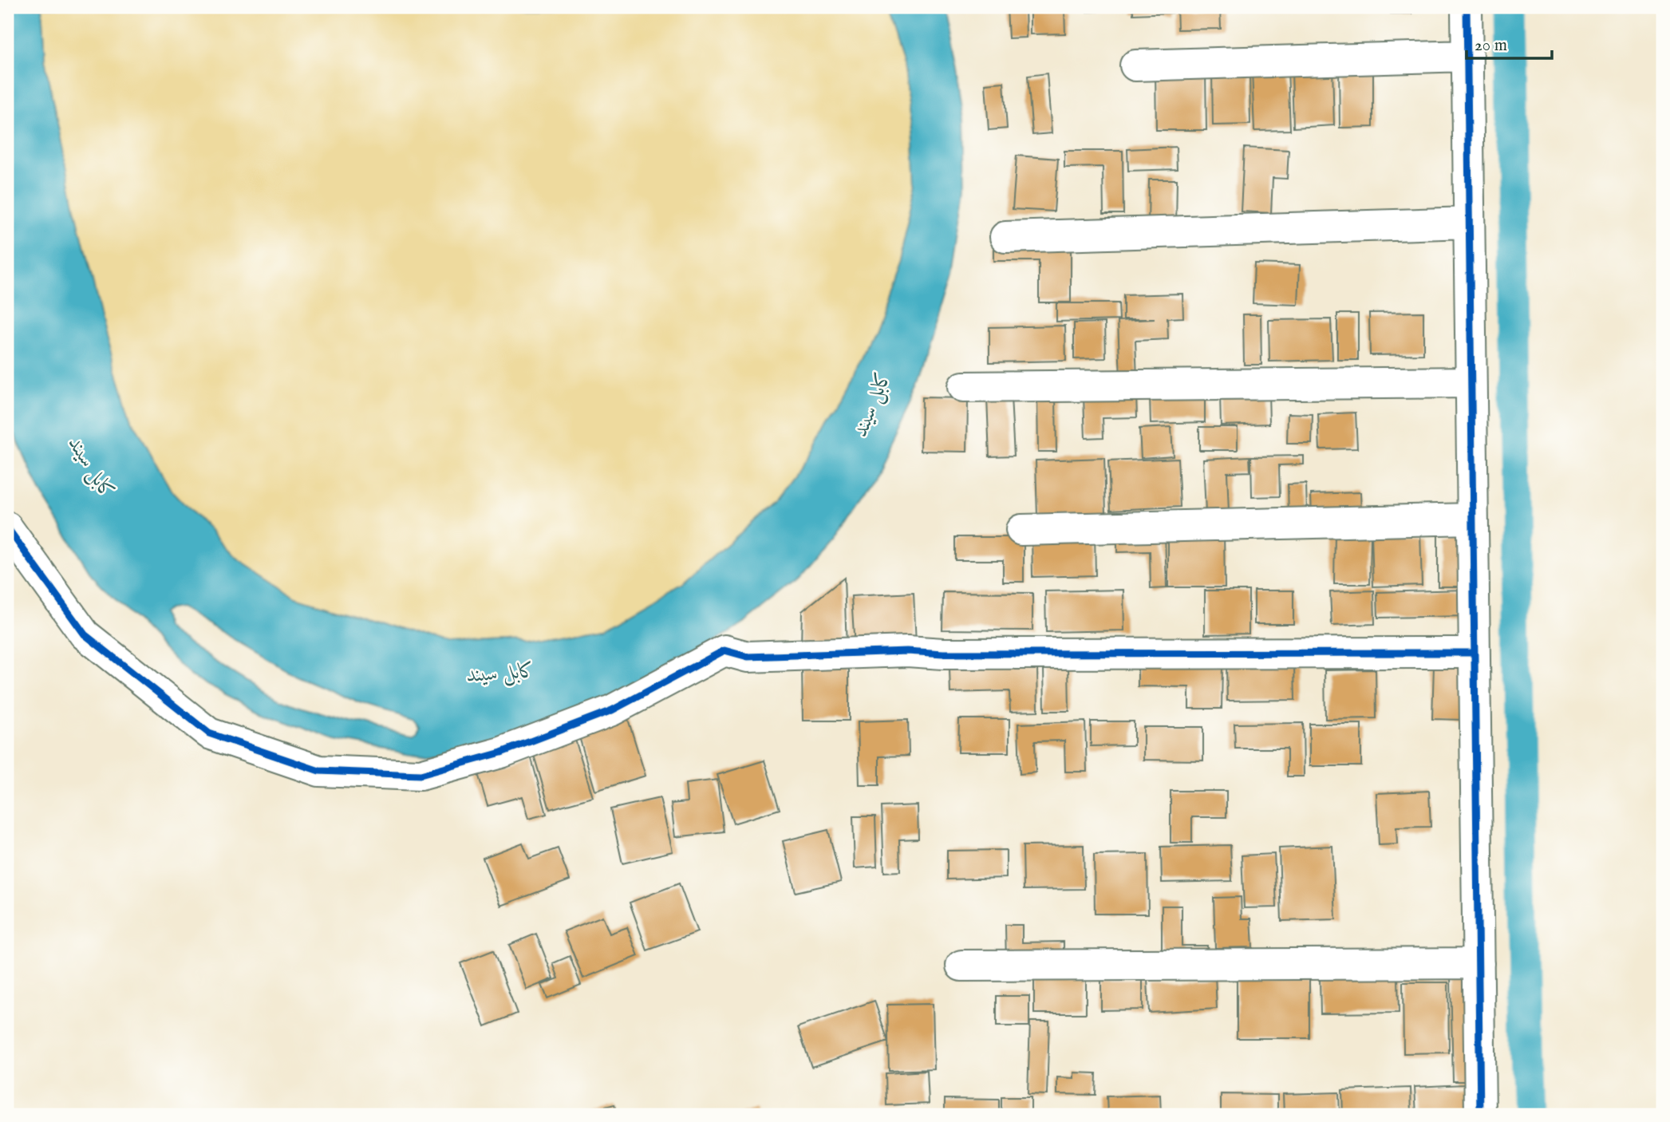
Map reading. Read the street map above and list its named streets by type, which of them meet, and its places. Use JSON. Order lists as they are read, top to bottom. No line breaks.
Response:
{"water":["کابل سيند"],"scale_bar":"20 m"}
